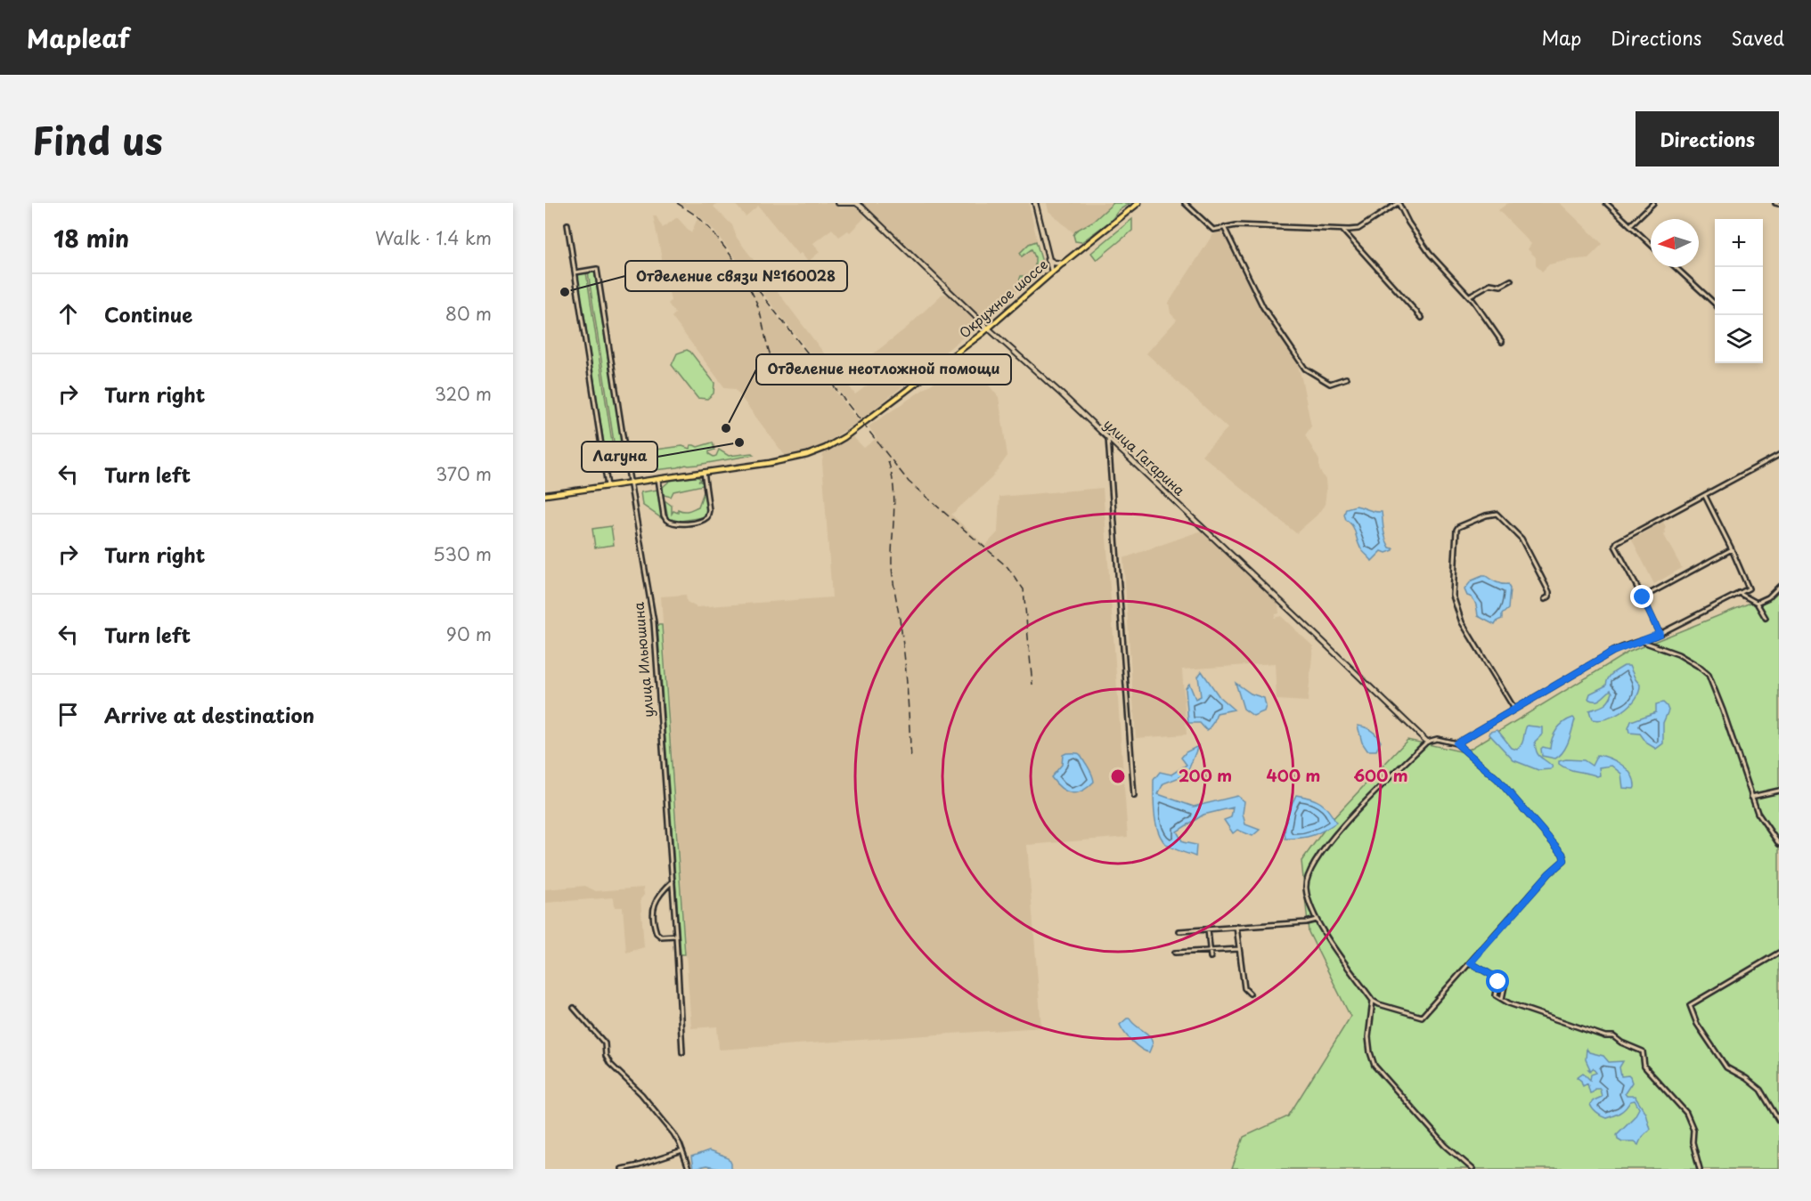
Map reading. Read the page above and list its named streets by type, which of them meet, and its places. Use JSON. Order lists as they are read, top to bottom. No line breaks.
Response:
{"streets":{"main road":["Окружное шоссе"],"street":["улица Гагарина","улица Ильюшина"]},"crossings":[["Окружное шоссе","улица Гагарина"],["Окружное шоссе","улица Ильюшина"]],"places":["Отделение связи №160028","Отделение неотложной помощи","Лагуна"],"north":"left","page":{"header":"Mapleaf","nav":["Map","Directions","Saved"],"title":"Find us","buttons":"Directions","heading":["18 min","Walk · 1.4 km"],"map_buttons":["+","−"],"list":[["Continue","80 m"],["Turn right","320 m"],["Turn left","370 m"],["Turn right","530 m"],["Turn left","90 m"],"Arrive at destination"]},"rings":["200 m","400 m","600 m"]}
